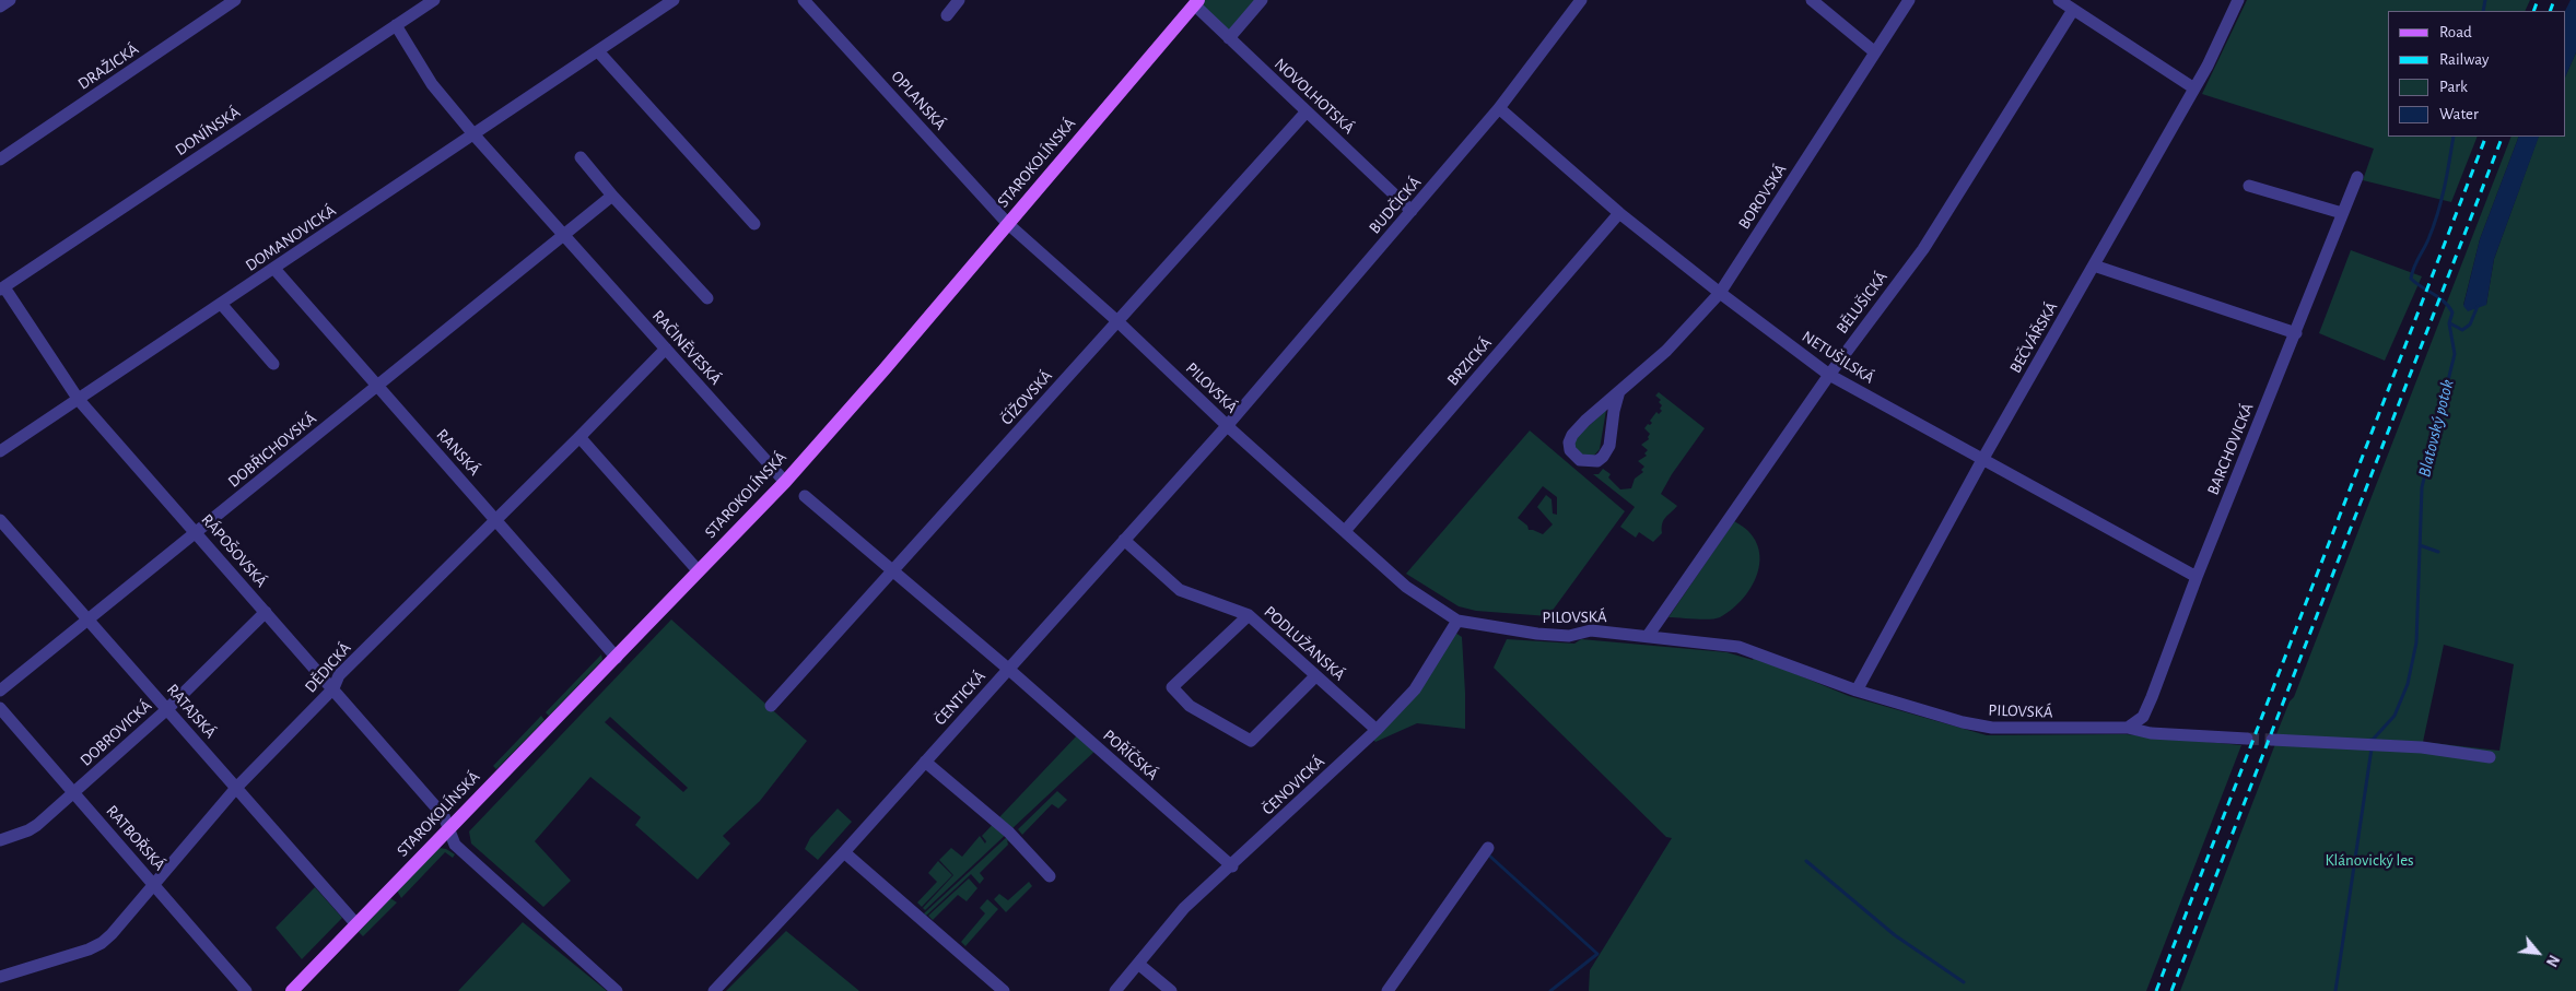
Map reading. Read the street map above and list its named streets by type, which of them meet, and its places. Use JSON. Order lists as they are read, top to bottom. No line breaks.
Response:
{"streets":{"main road":["STAROKOLÍNSKÁ"],"street":["DRAŽICKÁ","NOVOLHOTSKÁ","OPLANSKÁ","DONÍNSKÁ","BOROVSKÁ","BUDČICKÁ","DOMANOVICKÁ","BĚLUŠICKÁ","BEČVÁŘSKÁ","RAČINĚVESKÁ","NETUŠILSKÁ","BRZICKÁ","PILOVSKÁ","ČÍŽOVSKÁ","BARCHOVICKÁ","DOBŘICHOVSKÁ","RANSKÁ","RÁPOŠOVSKÁ","PODLUŽANSKÁ","DĚDICKÁ","ČENTICKÁ","RATAJSKÁ","DOBROVICKÁ","POŘÍČSKÁ","ČENOVICKÁ","RATBOŘSKÁ"]},"crossings":[["NOVOLHOTSKÁ","STAROKOLÍNSKÁ"],["NOVOLHOTSKÁ","BUDČICKÁ"],["NOVOLHOTSKÁ","ČÍŽOVSKÁ"],["OPLANSKÁ","STAROKOLÍNSKÁ"],["OPLANSKÁ","PILOVSKÁ"],["DONÍNSKÁ","RAČINĚVESKÁ"],["DONÍNSKÁ","RÁPOŠOVSKÁ"],["STAROKOLÍNSKÁ","RAČINĚVESKÁ"],["STAROKOLÍNSKÁ","PILOVSKÁ"],["STAROKOLÍNSKÁ","RANSKÁ"],["STAROKOLÍNSKÁ","RÁPOŠOVSKÁ"],["STAROKOLÍNSKÁ","RATAJSKÁ"],["BOROVSKÁ","NETUŠILSKÁ"],["BUDČICKÁ","NETUŠILSKÁ"],["BUDČICKÁ","PILOVSKÁ"],["BUDČICKÁ","ČENTICKÁ"],["DOMANOVICKÁ","RAČINĚVESKÁ"],["DOMANOVICKÁ","RANSKÁ"],["DOMANOVICKÁ","RÁPOŠOVSKÁ"],["BĚLUŠICKÁ","NETUŠILSKÁ"],["BĚLUŠICKÁ","PILOVSKÁ"],["BEČVÁŘSKÁ","NETUŠILSKÁ"],["BEČVÁŘSKÁ","PILOVSKÁ"],["RAČINĚVESKÁ","DOBŘICHOVSKÁ"],["RAČINĚVESKÁ","DĚDICKÁ"],["NETUŠILSKÁ","BRZICKÁ"],["NETUŠILSKÁ","BARCHOVICKÁ"],["BRZICKÁ","PILOVSKÁ"],["PILOVSKÁ","ČÍŽOVSKÁ"],["PILOVSKÁ","BARCHOVICKÁ"],["PILOVSKÁ","ČENTICKÁ"],["PILOVSKÁ","ČENOVICKÁ"],["ČÍŽOVSKÁ","POŘÍČSKÁ"],["DOBŘICHOVSKÁ","RANSKÁ"],["DOBŘICHOVSKÁ","RÁPOŠOVSKÁ"],["DOBŘICHOVSKÁ","RATAJSKÁ"],["RANSKÁ","DĚDICKÁ"],["RÁPOŠOVSKÁ","DĚDICKÁ"],["RÁPOŠOVSKÁ","DOBROVICKÁ"],["PODLUŽANSKÁ","ČENTICKÁ"],["PODLUŽANSKÁ","ČENOVICKÁ"],["DĚDICKÁ","RATAJSKÁ"],["DĚDICKÁ","RATBOŘSKÁ"],["ČENTICKÁ","POŘÍČSKÁ"],["RATAJSKÁ","DOBROVICKÁ"],["DOBROVICKÁ","RATBOŘSKÁ"],["POŘÍČSKÁ","ČENOVICKÁ"]],"water":["Blatovský potok"],"parks":["Klánovický les"],"legend":["Road","Railway","Park","Water"],"north":"bottom right"}
